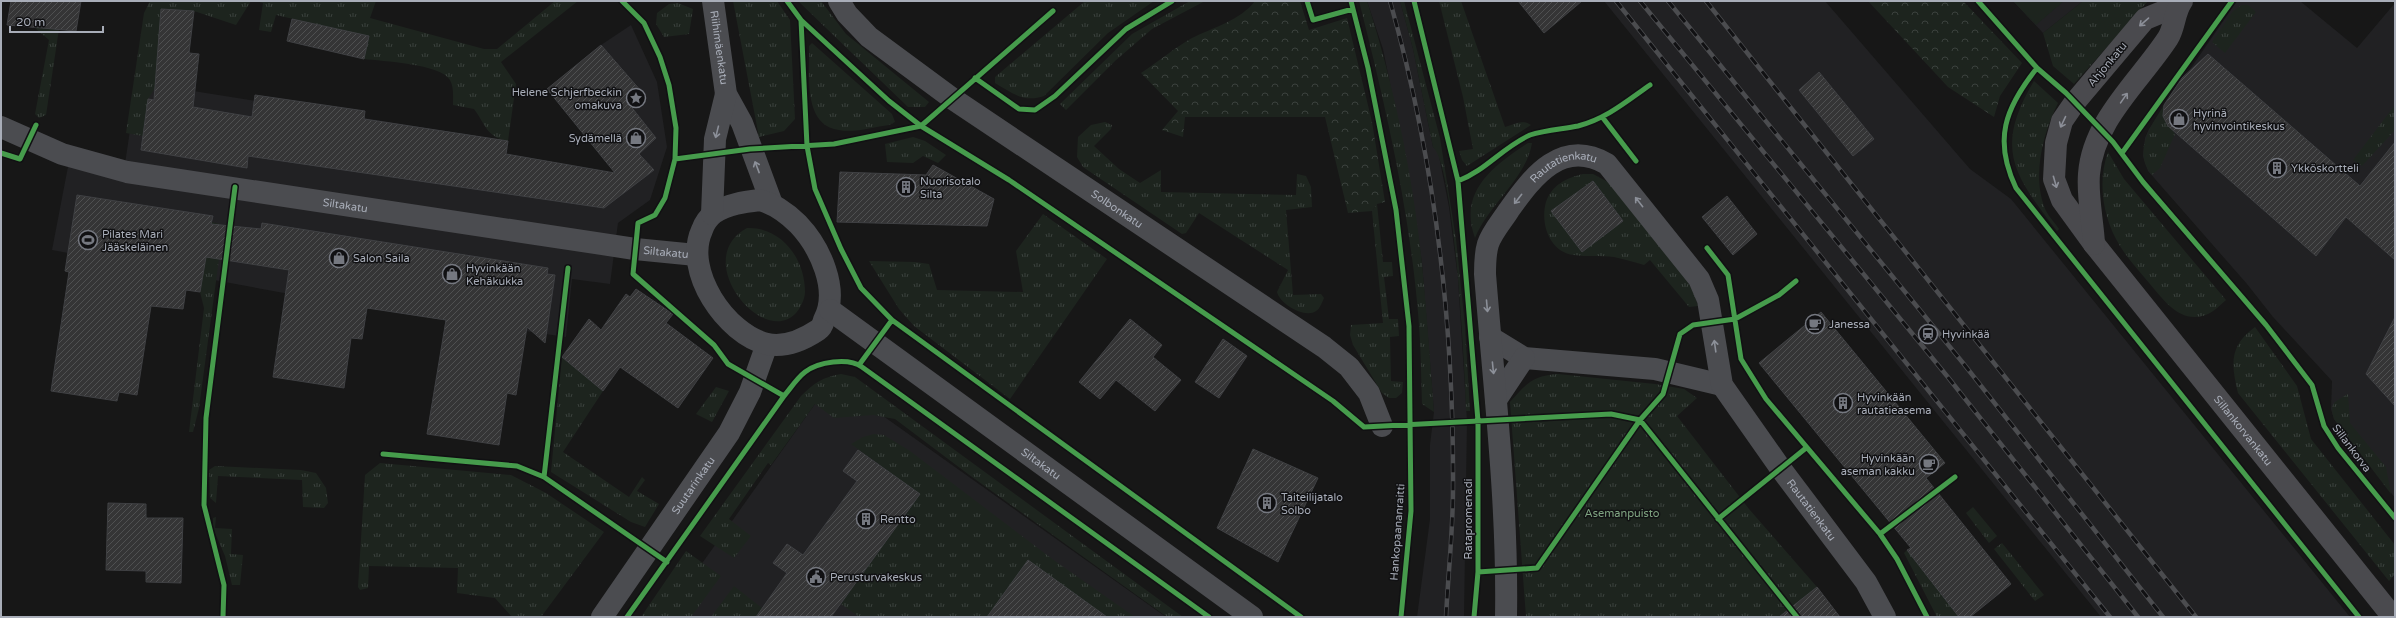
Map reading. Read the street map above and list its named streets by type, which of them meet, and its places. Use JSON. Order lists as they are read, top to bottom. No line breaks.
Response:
{"streets":{"main road":["Ahjonkatu","Sillankorvankatu"],"street":["Riihimäenkatu","Rautatienkatu","Siltakatu","Solbonkatu","Suutarinkatu"],"cycle path":["Sillankorva","Ratapromenadi","Hankopaananraitti"]},"crossings":[["Riihimäenkatu","Siltakatu"],["Riihimäenkatu","Suutarinkatu"],["Ahjonkatu","Sillankorvankatu"],["Siltakatu","Suutarinkatu"]],"parks":["Asemanpuisto"],"places":{"place":["Helene Schjerfbeckin omakuva"],"shop":["Hyrinä hyvinvointikeskus","Sydämellä","Salon Saila","Hyvinkään Kehäkukka"],"building":["Ykköskortteli","Nuorisotalo Silta","Hyvinkään rautatieasema","Taiteilijatalo Solbo","Rentto"],"sports":["Pilates Mari Jääskeläinen"],"cafe":["Janessa","Hyvinkään aseman kakku"],"station":["Hyvinkää"],"public building":["Perusturvakeskus"]},"scale_bar":"20 m"}
